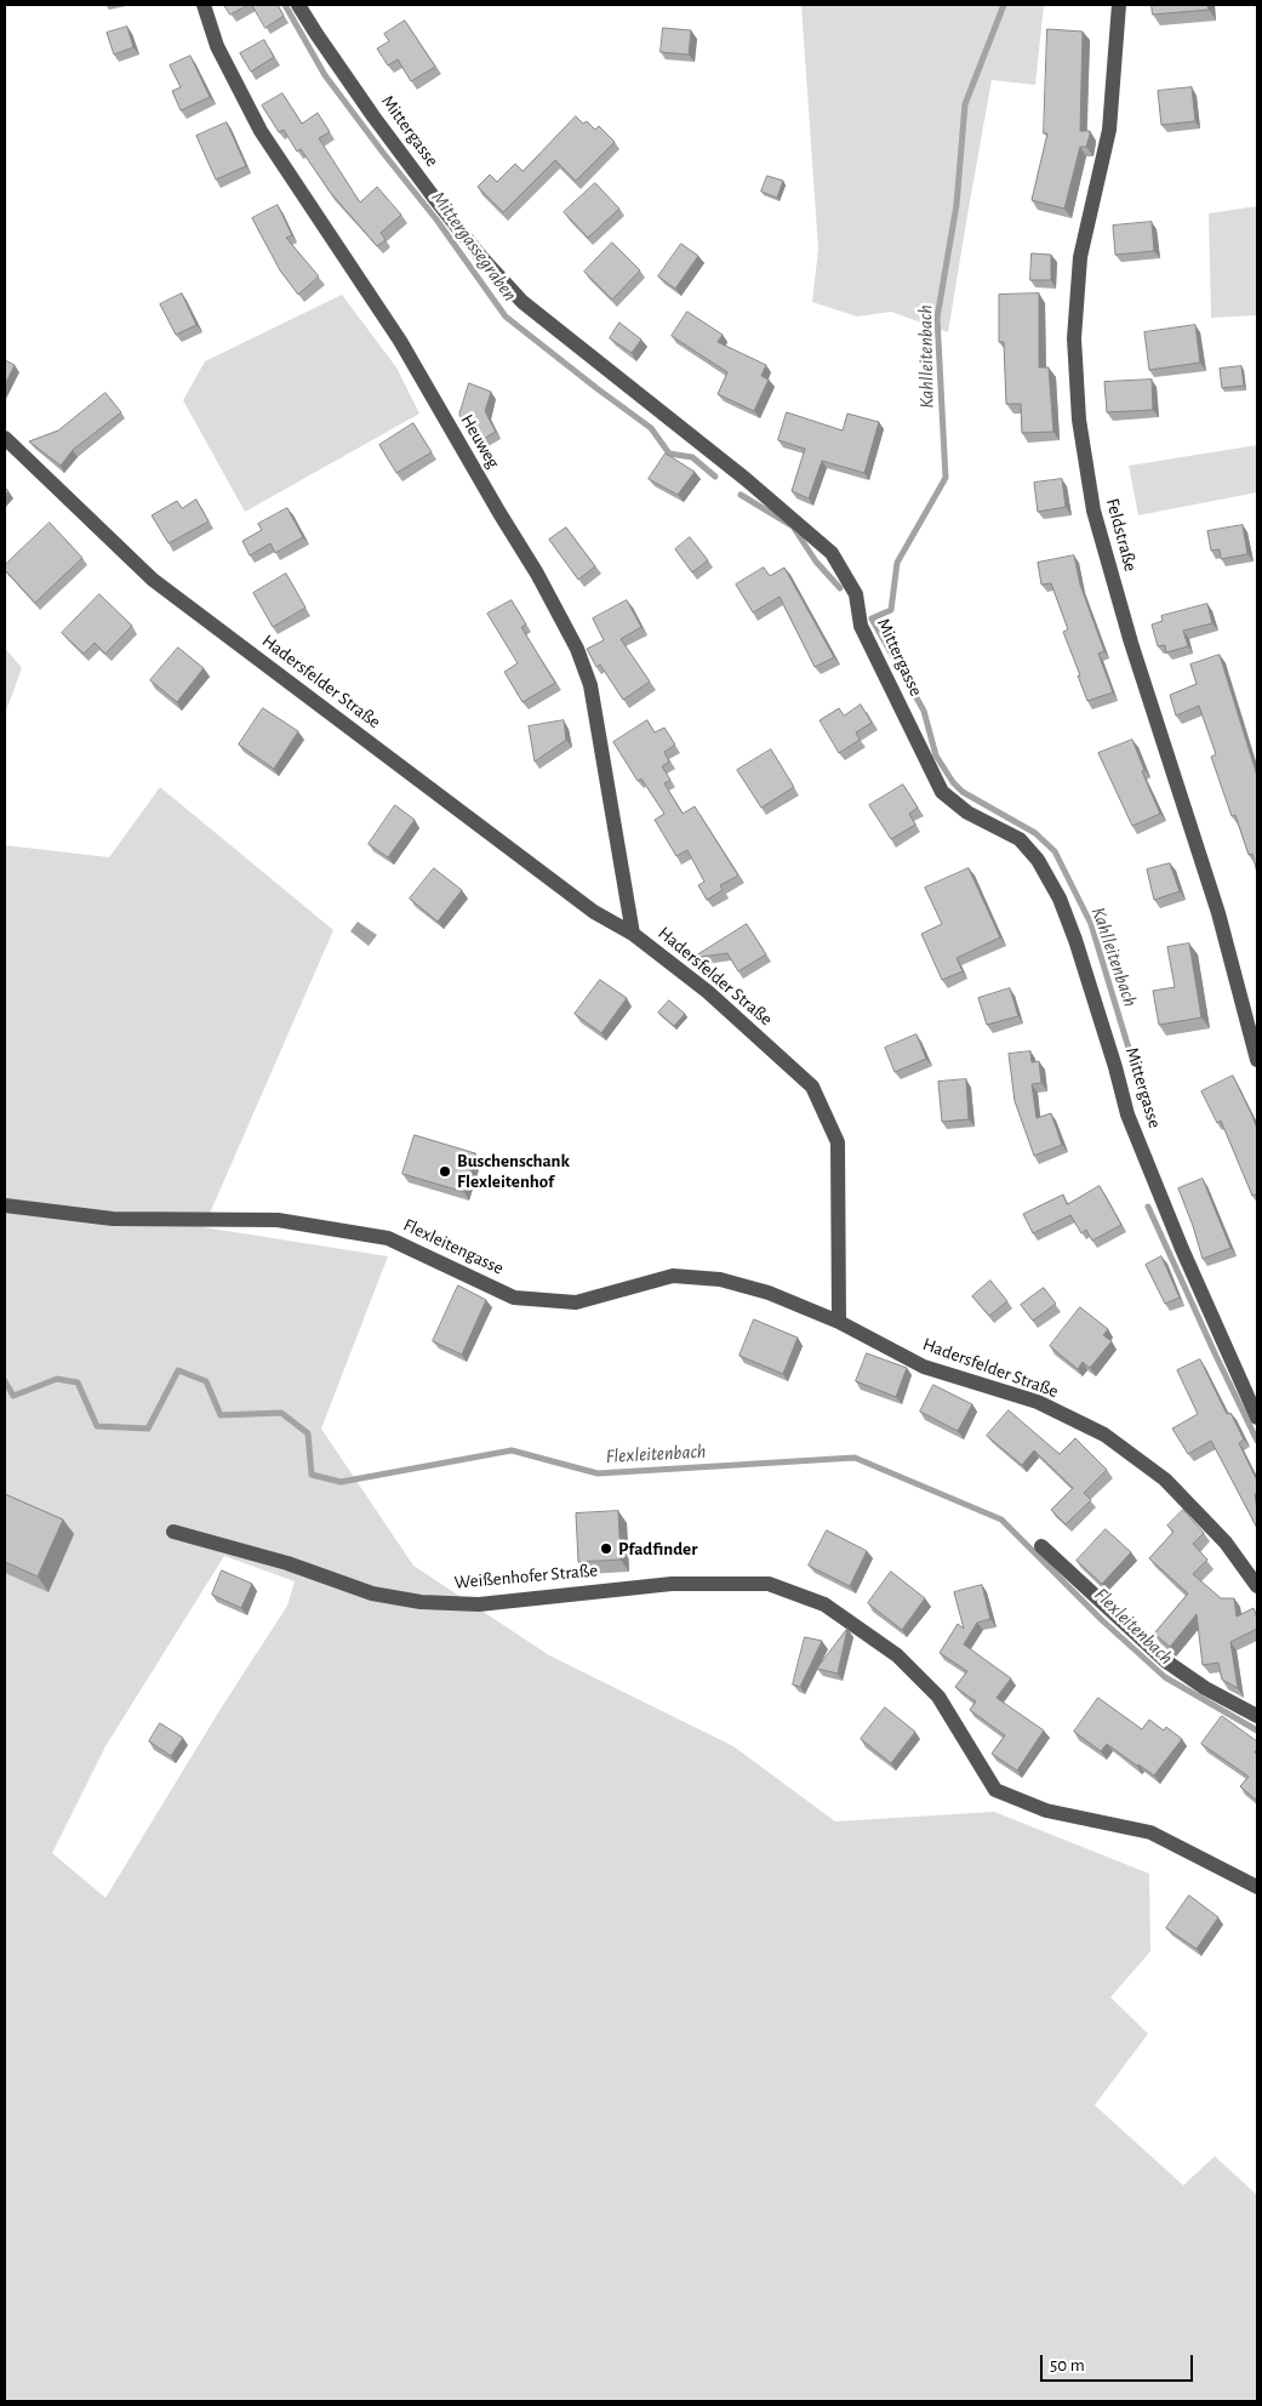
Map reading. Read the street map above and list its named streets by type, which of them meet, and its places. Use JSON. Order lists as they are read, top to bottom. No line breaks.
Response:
{"streets":{"street":["Mittergasse","Heuweg","Feldstraße","Hadersfelder Straße","Flexleitengasse","Weißenhofer Straße"]},"crossings":[["Heuweg","Hadersfelder Straße"],["Hadersfelder Straße","Flexleitengasse"]],"water":["Mittergassegraben","Kahlleitenbach","Flexleitenbach"],"places":["Buschenschank Flexleitenhof","Pfadfinder"],"scale_bar":"50 m"}
